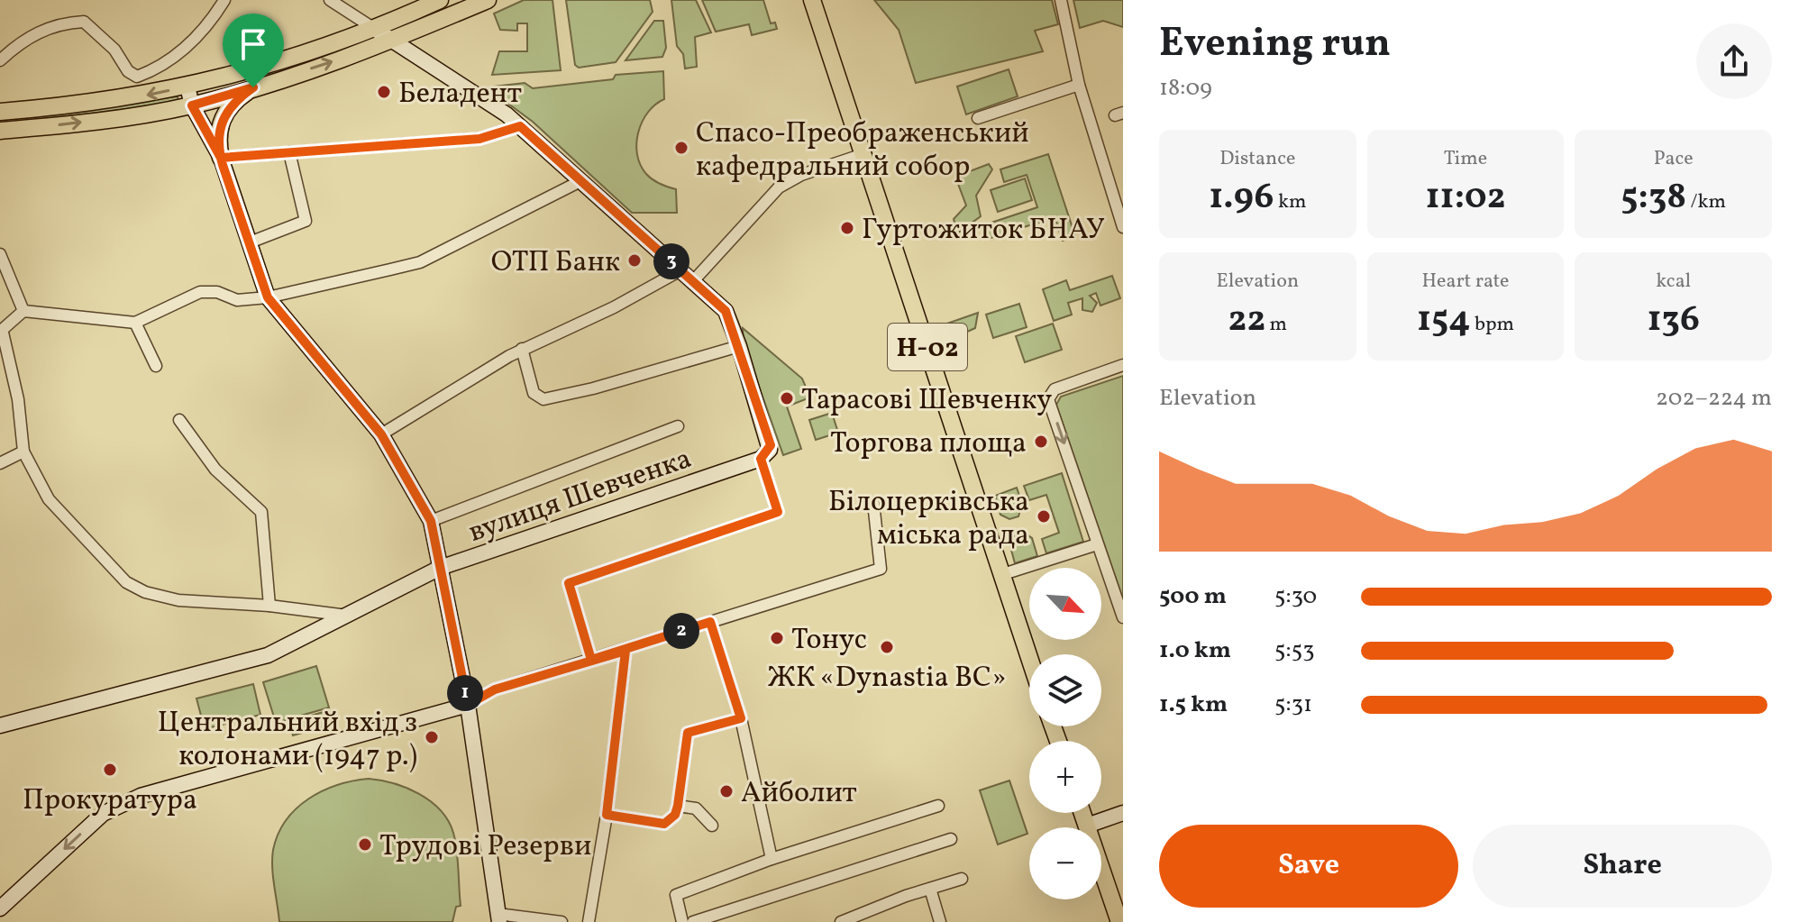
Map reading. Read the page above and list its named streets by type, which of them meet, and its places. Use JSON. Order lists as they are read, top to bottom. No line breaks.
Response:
{"streets":{"main road":["Н-02"],"street":["вулиця Шевченка"]},"places":["Беладент","Спасо-Преображенський кафедральний собор","Гуртожиток БНАУ","ОТП Банк","Тарасові Шевченку","Торгова площа","Білоцерківська міська рада","Тонус","ЖК «Dynastia BC»","Центральний вхід з колонами (1947 р.)","Прокуратура","Айболит","Трудові Резерви"],"north":"bottom right","page":{"heading":["Evening run","18:09"],"stats":[["Distance","1.96 km"],["Time","11:02"],["Pace","5:38 /km"],["Elevation","22 m"],["Heart rate","154 bpm"],["kcal","136"]],"pins":["3","2","1"],"chart":["Elevation","202–224 m"],"map_buttons":["+","−"],"list":[{"name":"500 m","note":"5:30"},{"name":"1.0 km","note":"5:53"},{"name":"1.5 km","note":"5:31"}],"buttons":["Save","Share"]}}
